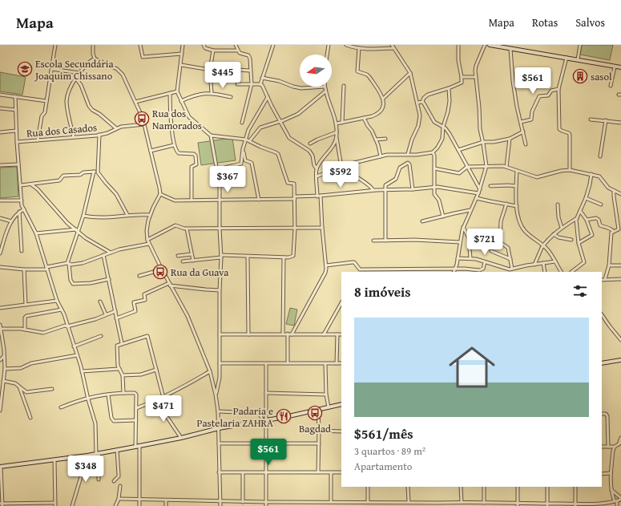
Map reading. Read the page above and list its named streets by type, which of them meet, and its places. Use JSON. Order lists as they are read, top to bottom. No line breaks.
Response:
{"streets":{"street":["Rua dos Casados"]},"places":{"school or university":["Escola Secundária Joaquim Chissano"],"building":["sasol"],"bus stop":["Rua dos Namorados","Rua da Guava","Bagdad"],"restaurant":["Padaria e Pastelaria ZAHRA"]},"north":"left","page":{"header":"Mapa","nav":["Mapa","Rotas","Salvos"],"price":["$445","$561","$592","$367","$721","$471","$561","$348"],"heading":"8 imóveis","list":[{"name":"$561/mês","note":"3 quartos · 89 m² · Apartamento"}]}}
